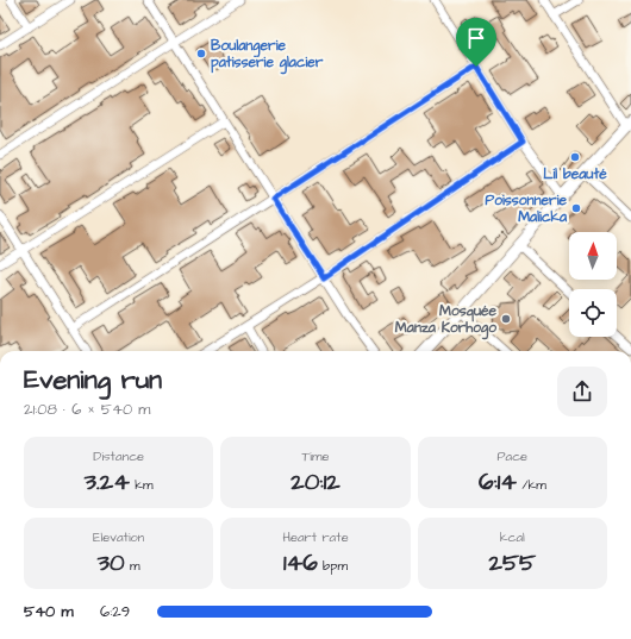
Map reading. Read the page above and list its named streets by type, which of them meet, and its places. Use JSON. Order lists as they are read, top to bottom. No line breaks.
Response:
{"places":["Boulangerie patisserie glacier","Lil beauté","Poissonnerie Malicka","Mosquée Manza Korhogo"],"north":"top","page":{"heading":["Evening run","21:08 · 6 × 540 m"],"stats":[["Distance","3.24 km"],["Time","20:12"],["Pace","6:14 /km"],["Elevation","30 m"],["Heart rate","146 bpm"],["kcal","255"]],"list":[{"name":"540 m","note":"6:29"}]}}
